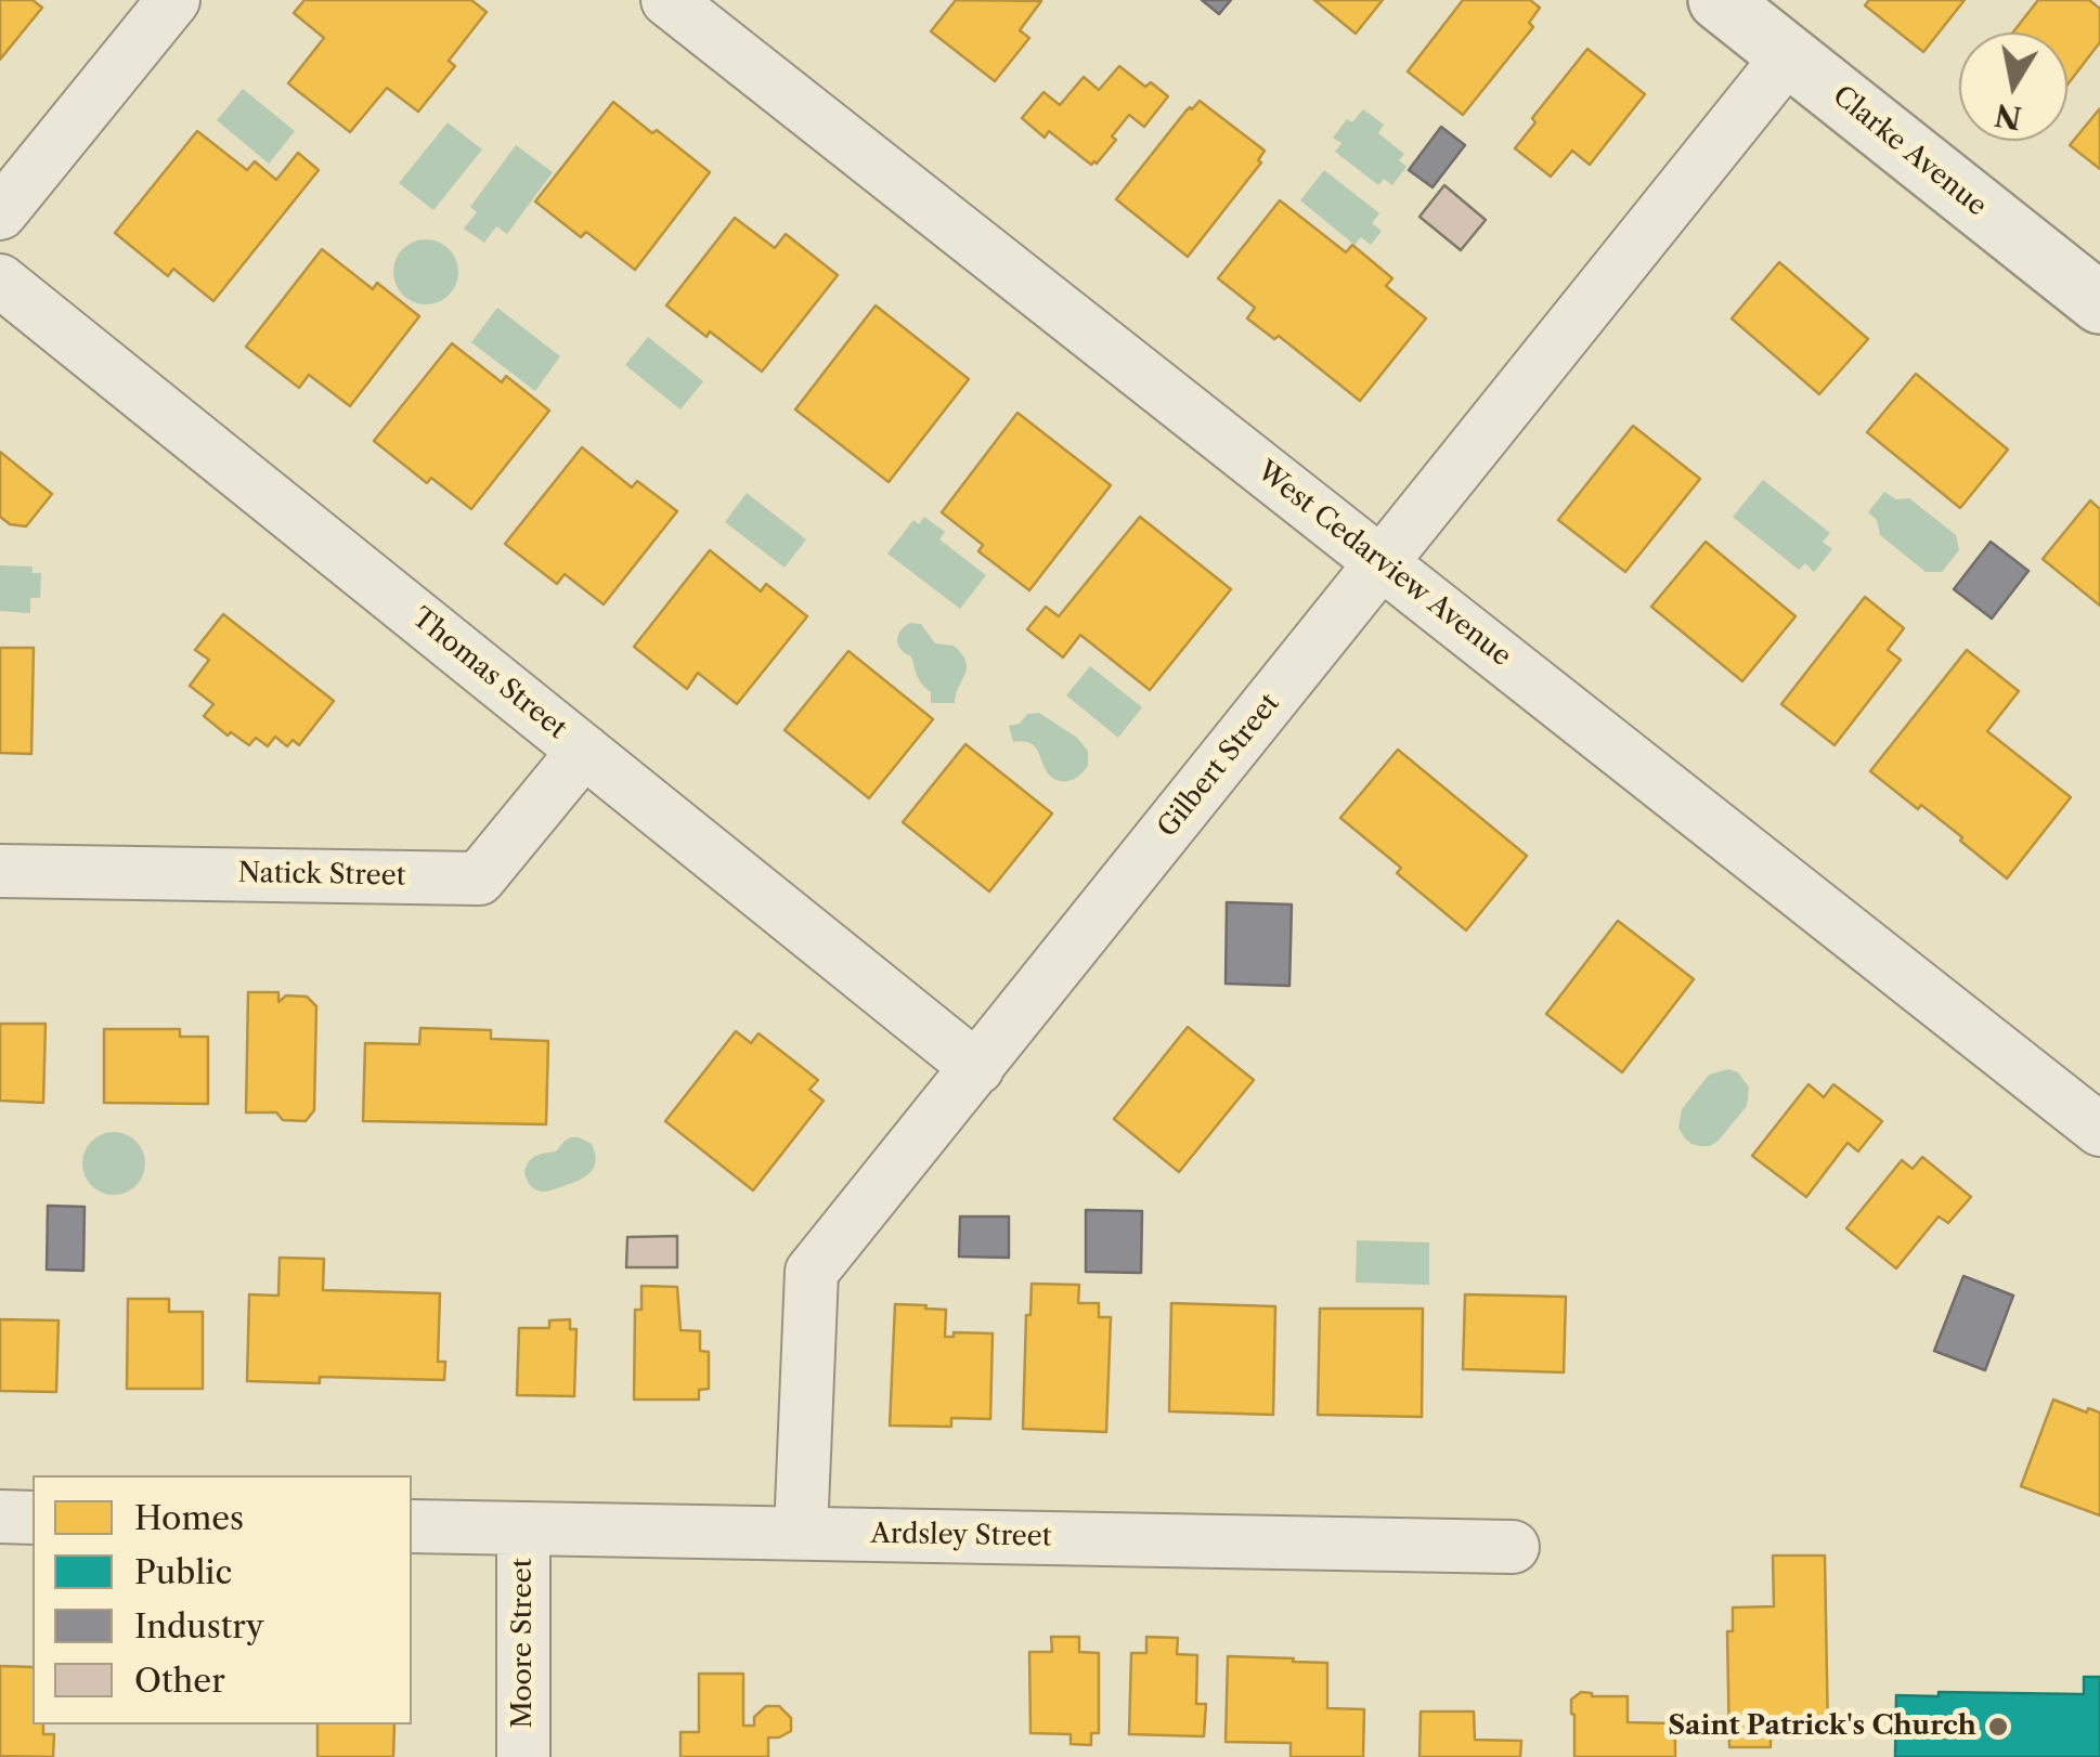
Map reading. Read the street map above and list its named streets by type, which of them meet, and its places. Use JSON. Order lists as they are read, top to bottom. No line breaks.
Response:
{"streets":{"street":["Clarke Avenue","West Cedarview Avenue","Thomas Street","Gilbert Street","Natick Street","Ardsley Street","Moore Street"]},"crossings":[["Clarke Avenue","Gilbert Street"],["West Cedarview Avenue","Gilbert Street"],["Thomas Street","Gilbert Street"],["Thomas Street","Natick Street"],["Gilbert Street","Ardsley Street"],["Ardsley Street","Moore Street"]],"places":["Saint Patrick's Church"],"legend":["Homes","Public","Industry","Other"],"north":"bottom"}
